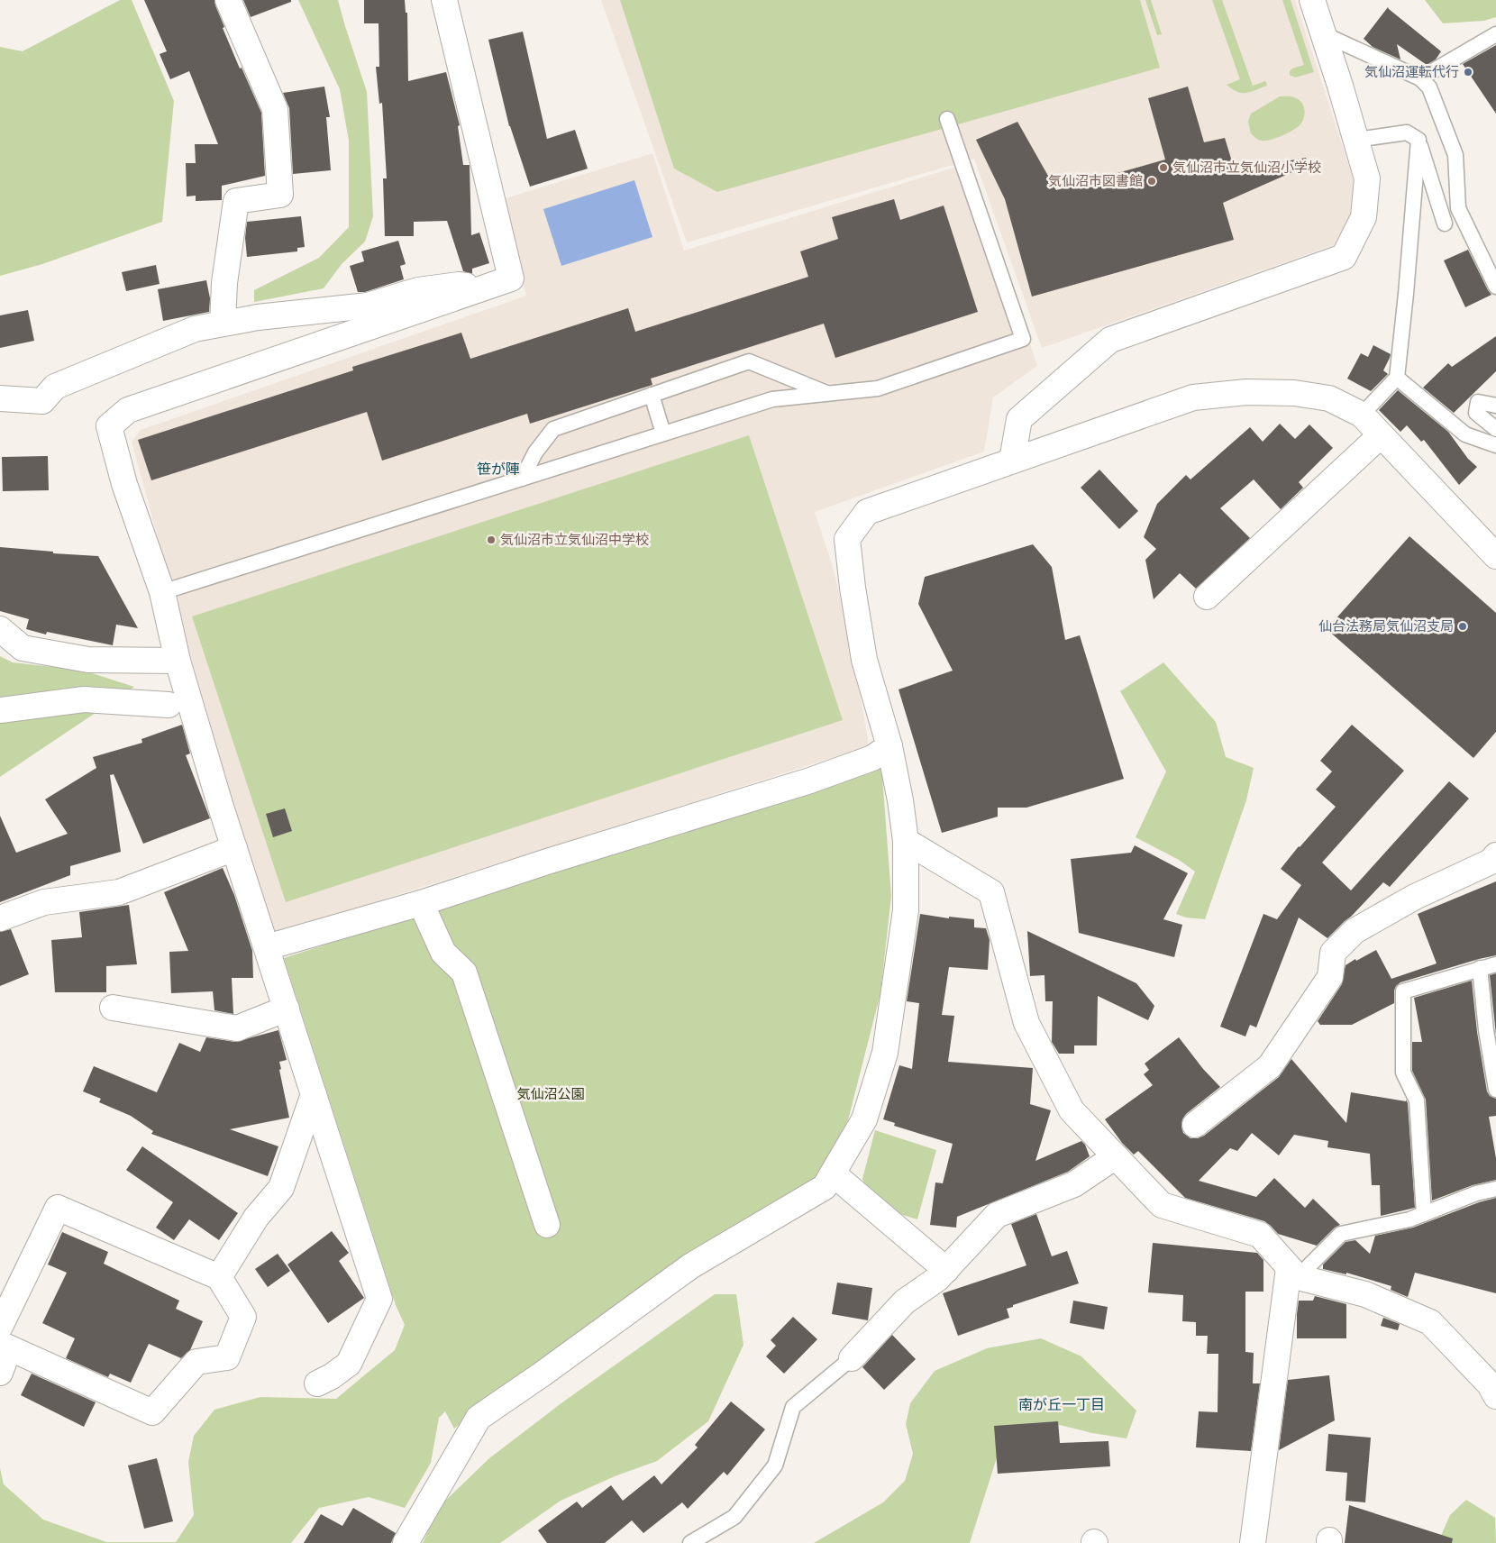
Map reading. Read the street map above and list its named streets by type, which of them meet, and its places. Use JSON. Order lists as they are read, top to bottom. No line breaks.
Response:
{"districts":["笹が陣","南が丘一丁目"],"parks":["気仙沼公園"],"places":["気仙沼運転代行","気仙沼市立気仙沼小学校","気仙沼市図書館","気仙沼市立気仙沼中学校","仙台法務局気仙沼支局"]}
